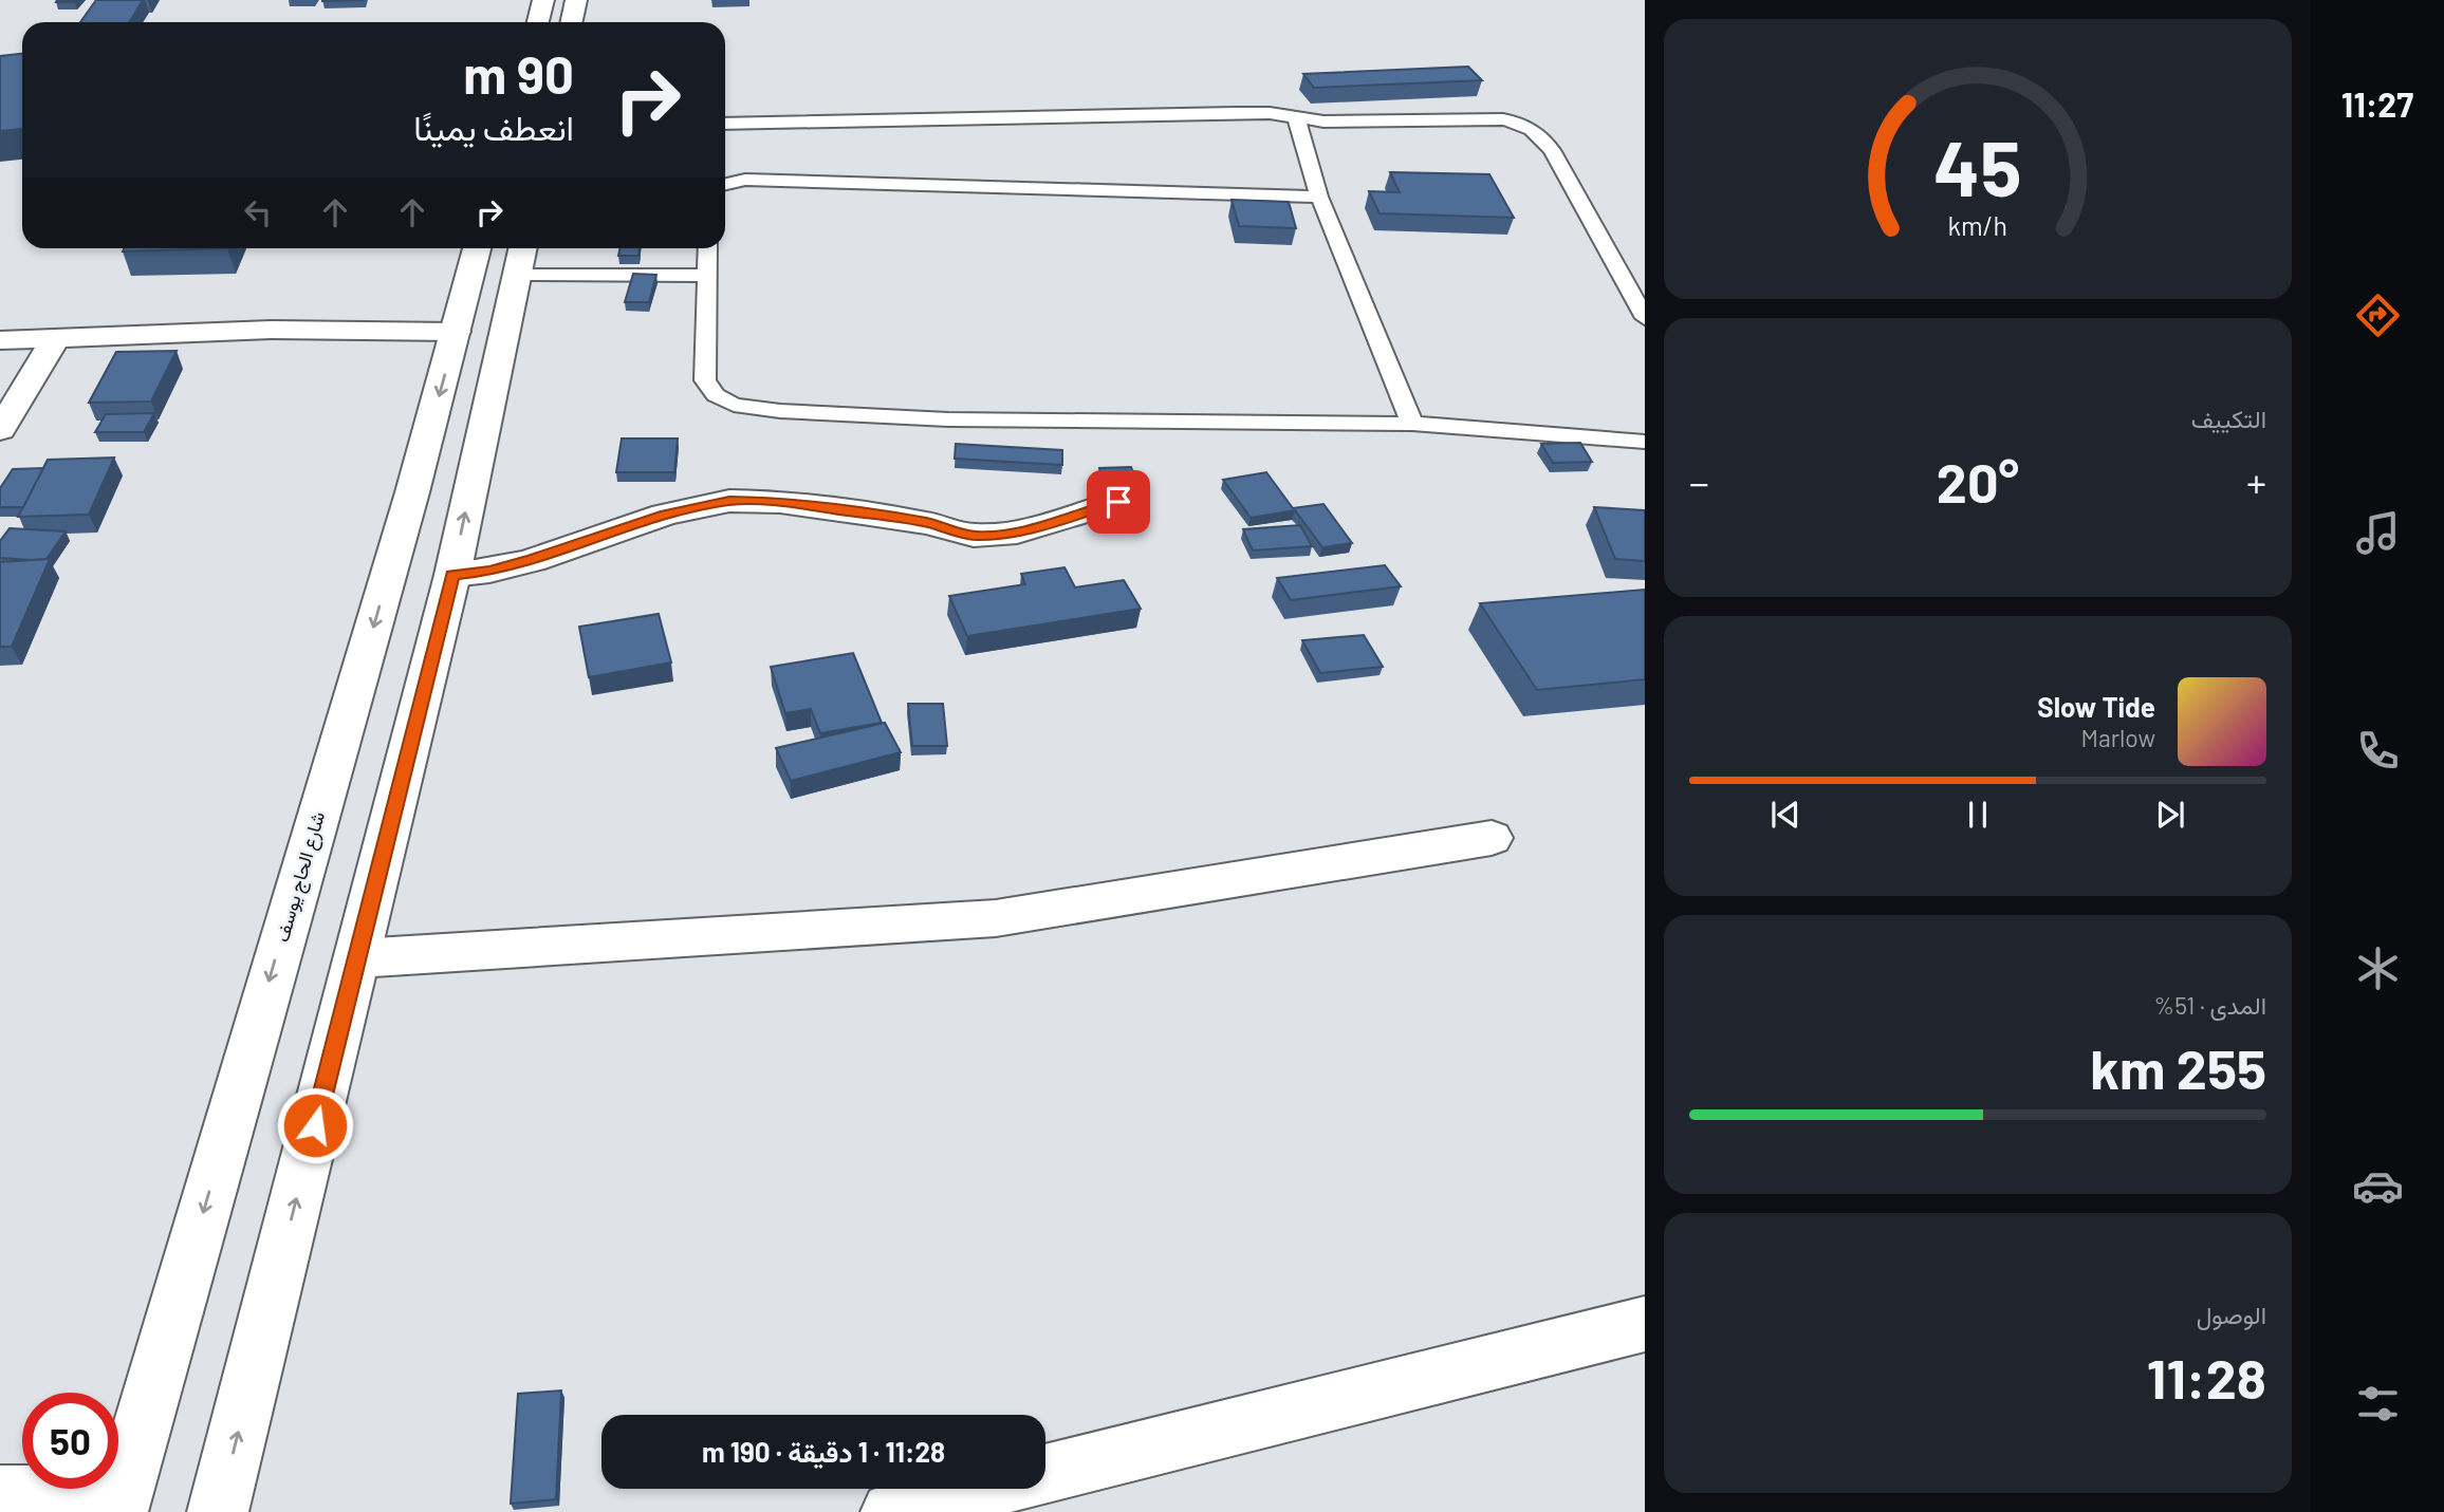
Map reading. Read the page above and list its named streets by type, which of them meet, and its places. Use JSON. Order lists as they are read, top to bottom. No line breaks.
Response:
{"streets":{"main road":["شارع الحاج يوسف"]},"page":{"tabs":"11:27","turn":["90 m","انعطف يمينًا"],"tile":["التكييف",["المدى · 51%","255 km"],["الوصول","11:28"]],"heat":["−","20°","+"],"song":["Slow Tide","Marlow"],"limit":"50","trip":"11:28 · 1 دقيقة · 190 m","gauge":["45","km/h"]}}
